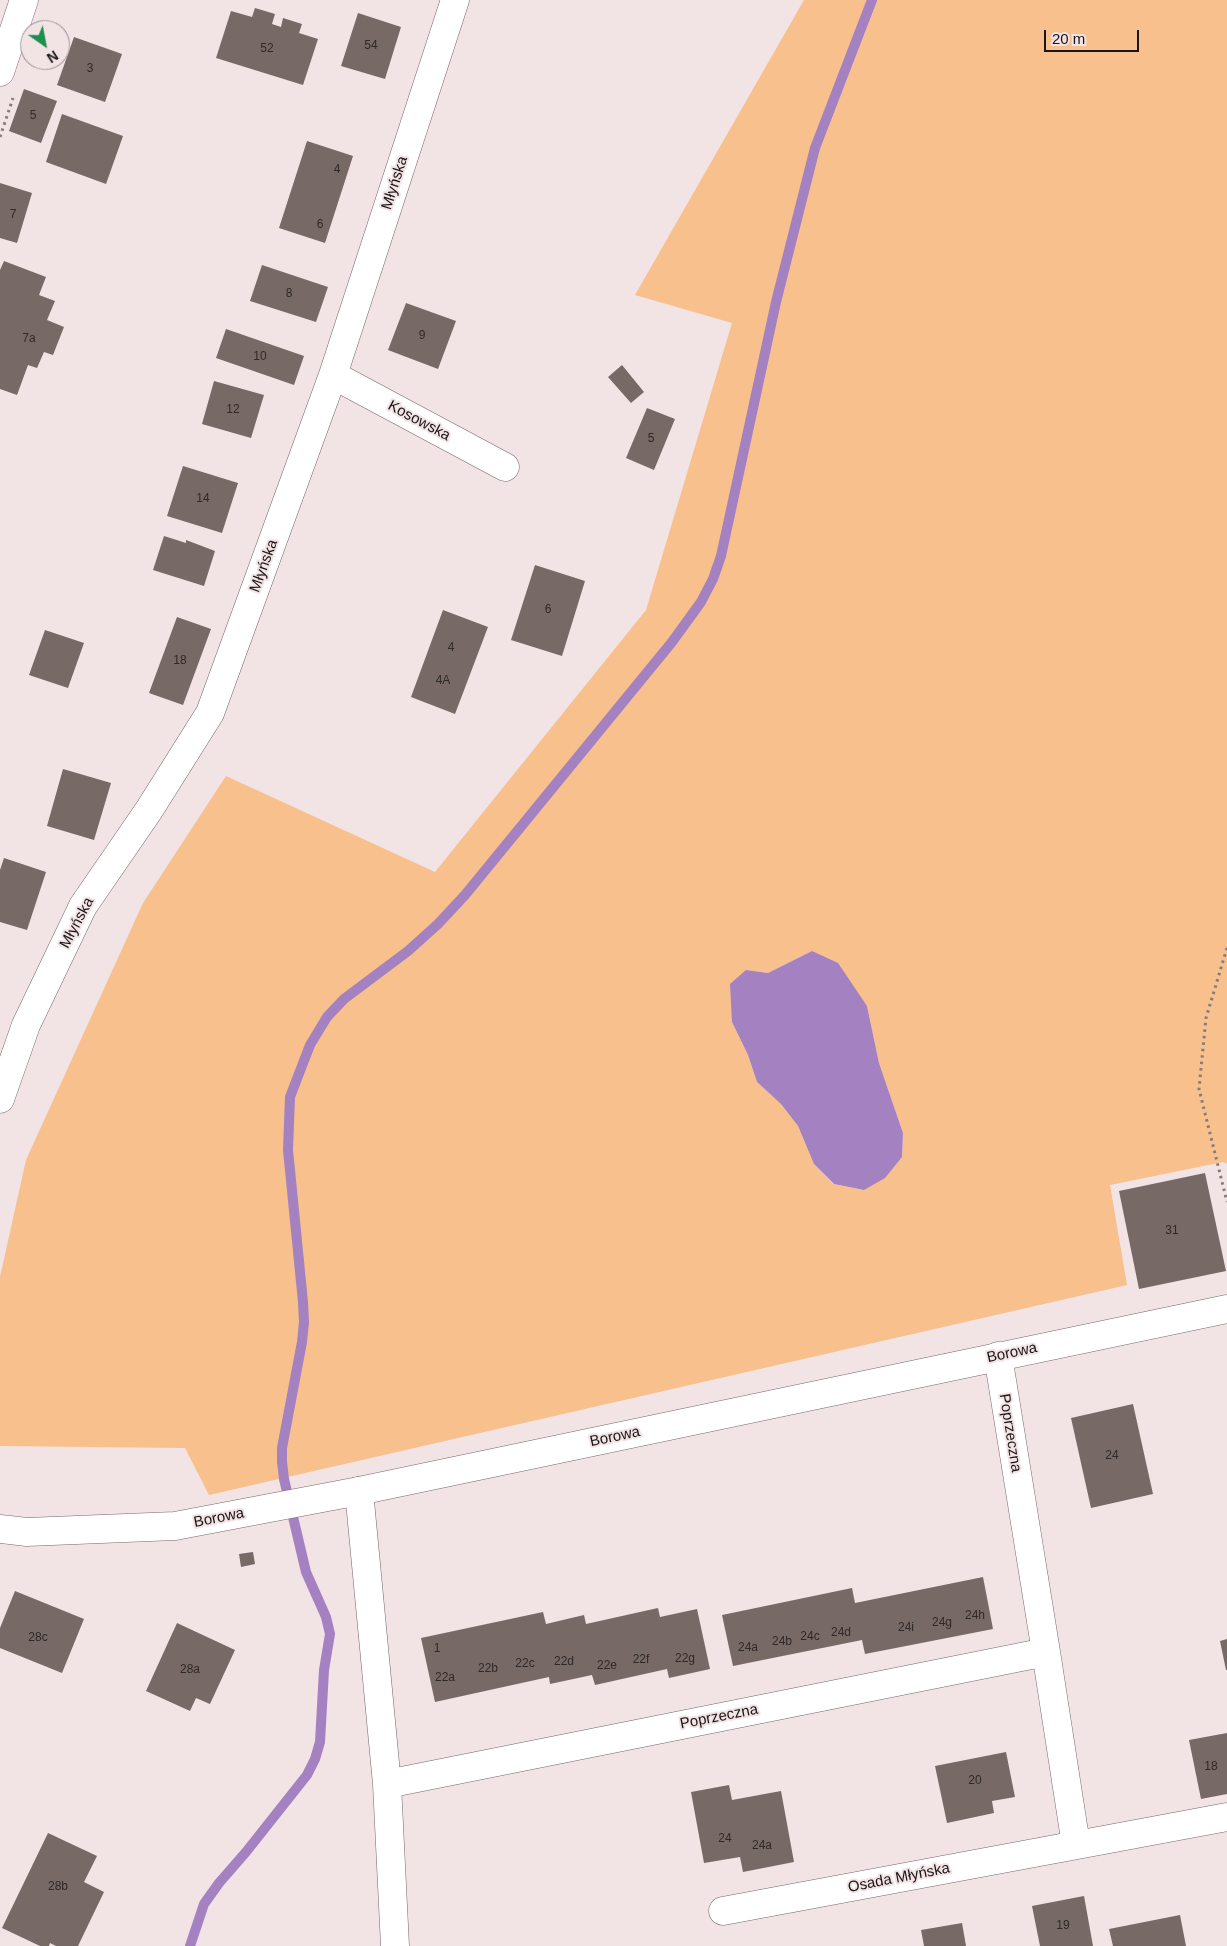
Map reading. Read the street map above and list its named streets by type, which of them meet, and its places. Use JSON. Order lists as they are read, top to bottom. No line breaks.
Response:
{"streets":{"street":["Młyńska","Kosowska","Borowa","Poprzeczna","Osada Młyńska"]},"crossings":[["Młyńska","Kosowska"],["Borowa","Poprzeczna"]],"house_numbers":["54","52","3","5","4","7","6","8","9","7a","10","12","5","14","6","4","18","4A","31","24","24h","24g","24i","24d","24c","28c","24b","24a","1","22g","22f","22d","22c","22e","22b","28a","22a","18","20","24","24a","28b","19"],"scale_bar":"20 m","north":"bottom right"}
